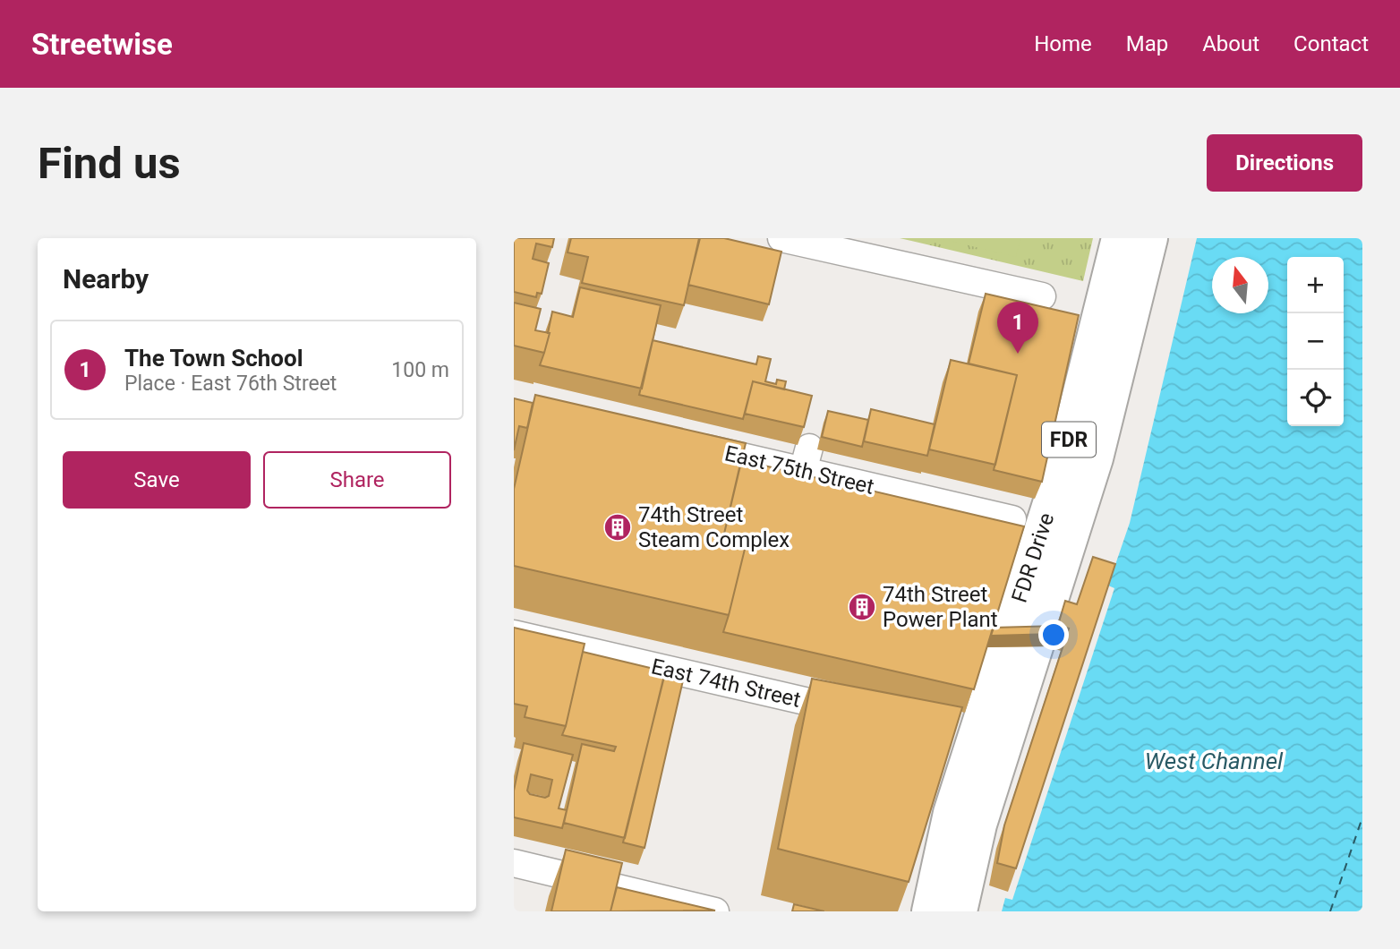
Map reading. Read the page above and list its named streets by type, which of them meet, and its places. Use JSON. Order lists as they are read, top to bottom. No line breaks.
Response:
{"streets":{"highway":["FDR","FDR Drive"],"street":["East 75th Street","East 74th Street"]},"water":["West Channel"],"places":{"building":["74th Street Steam Complex","74th Street Power Plant"]},"north":"top","page":{"header":"Streetwise","nav":["Home","Map","About","Contact"],"buttons":["Directions",["Save","Share"]],"title":"Find us","heading":"Nearby","map_buttons":["+","−"],"pins":"1","list":[{"mark":"1","name":"The Town School","note":"Place · East 76th Street","value":"100 m"}]}}
